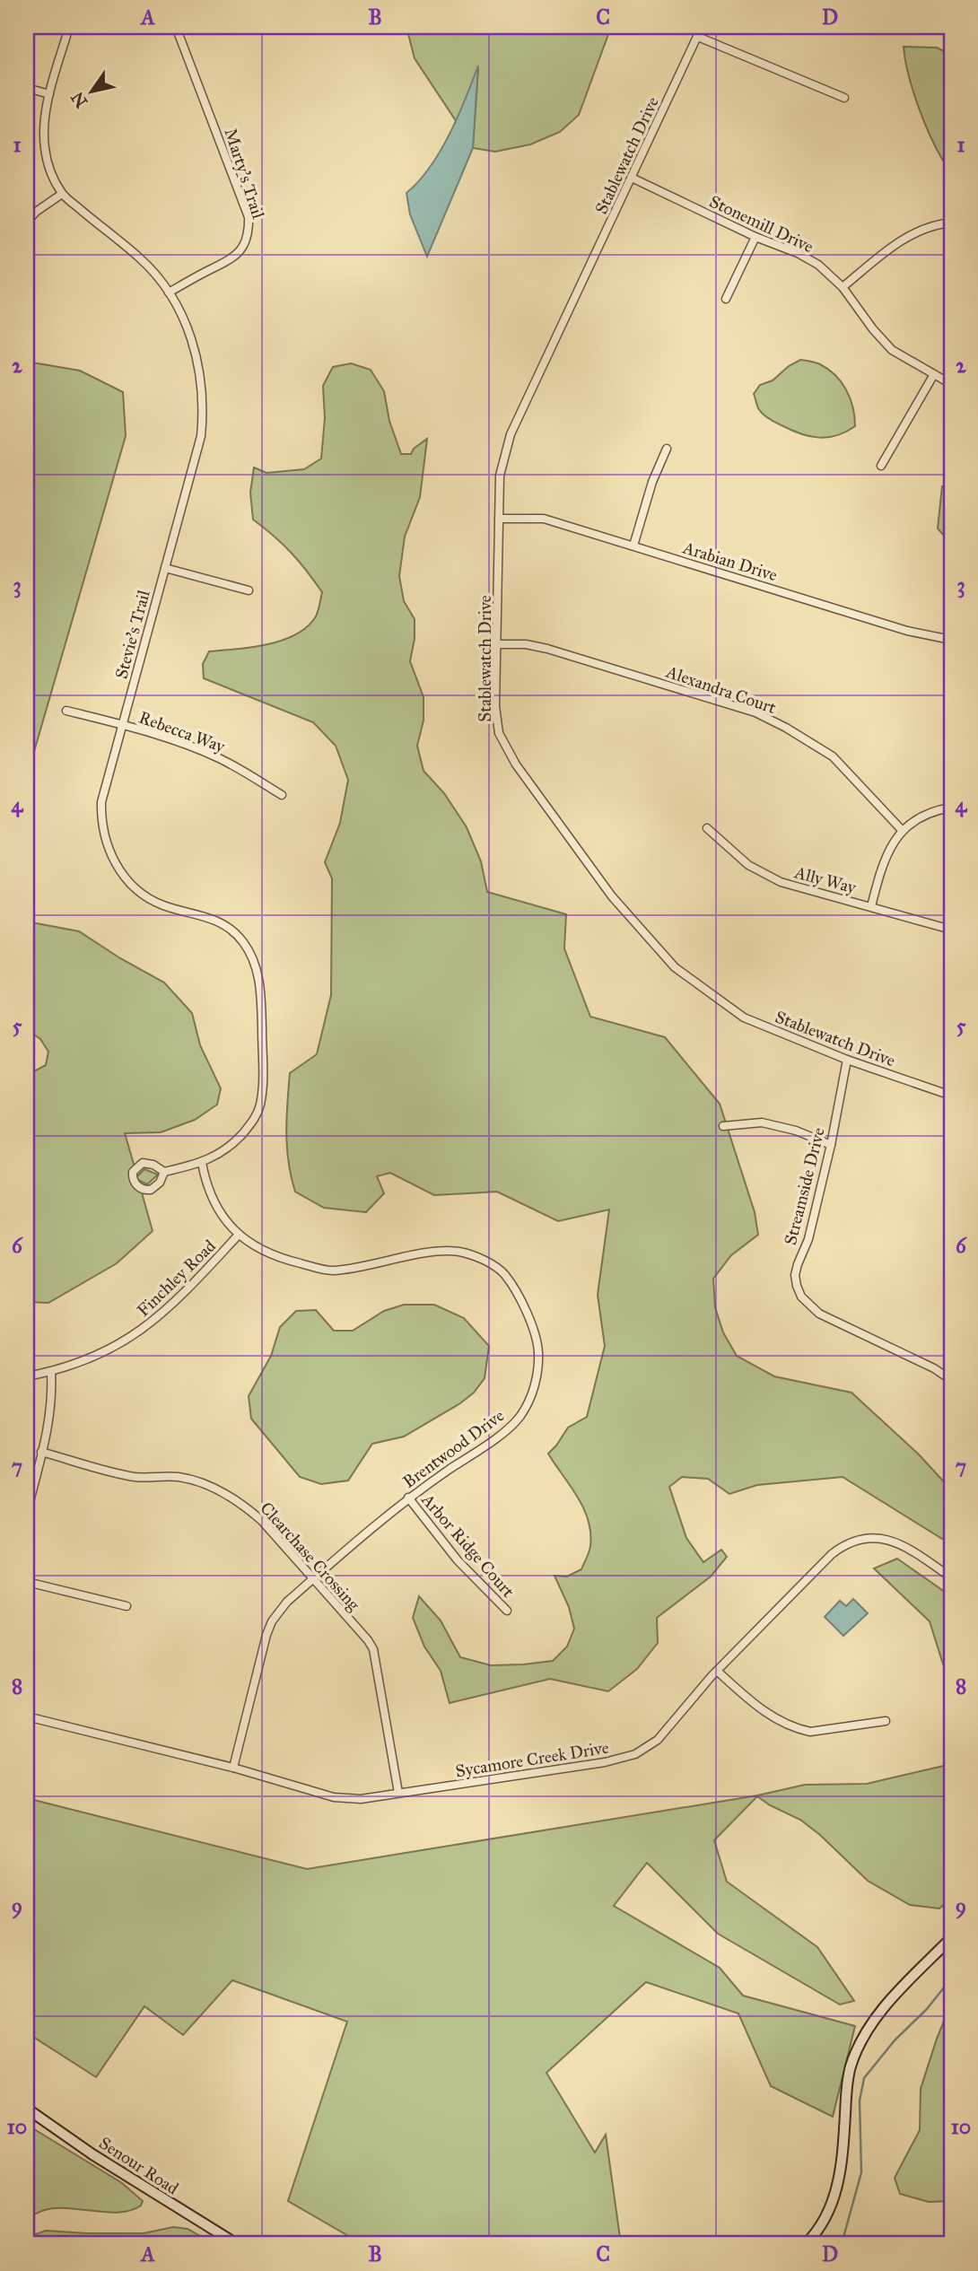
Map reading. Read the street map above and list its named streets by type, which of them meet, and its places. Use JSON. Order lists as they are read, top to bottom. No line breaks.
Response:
{"streets":{"main road":["Senour Road"],"street":["Stablewatch Drive","Marty’s Trail","Stonemill Drive","Arabian Drive","Stevie’s Trail","Alexandra Court","Rebecca Way","Ally Way","Streamside Drive","Finchley Road","Brentwood Drive","Arbor Ridge Court","Clearchase Crossing","Sycamore Creek Drive"]},"crossings":[["Stablewatch Drive","Stonemill Drive"],["Stablewatch Drive","Arabian Drive"],["Stablewatch Drive","Alexandra Court"],["Stablewatch Drive","Streamside Drive"],["Marty’s Trail","Stevie’s Trail"],["Stevie’s Trail","Rebecca Way"],["Stevie’s Trail","Brentwood Drive"],["Finchley Road","Brentwood Drive"],["Brentwood Drive","Arbor Ridge Court"],["Brentwood Drive","Clearchase Crossing"],["Brentwood Drive","Sycamore Creek Drive"],["Clearchase Crossing","Sycamore Creek Drive"]],"north":"bottom left","grid":{"columns":["A","B","C","D"],"rows":["1","2","3","4","5","6","7","8","9","10"]}}
